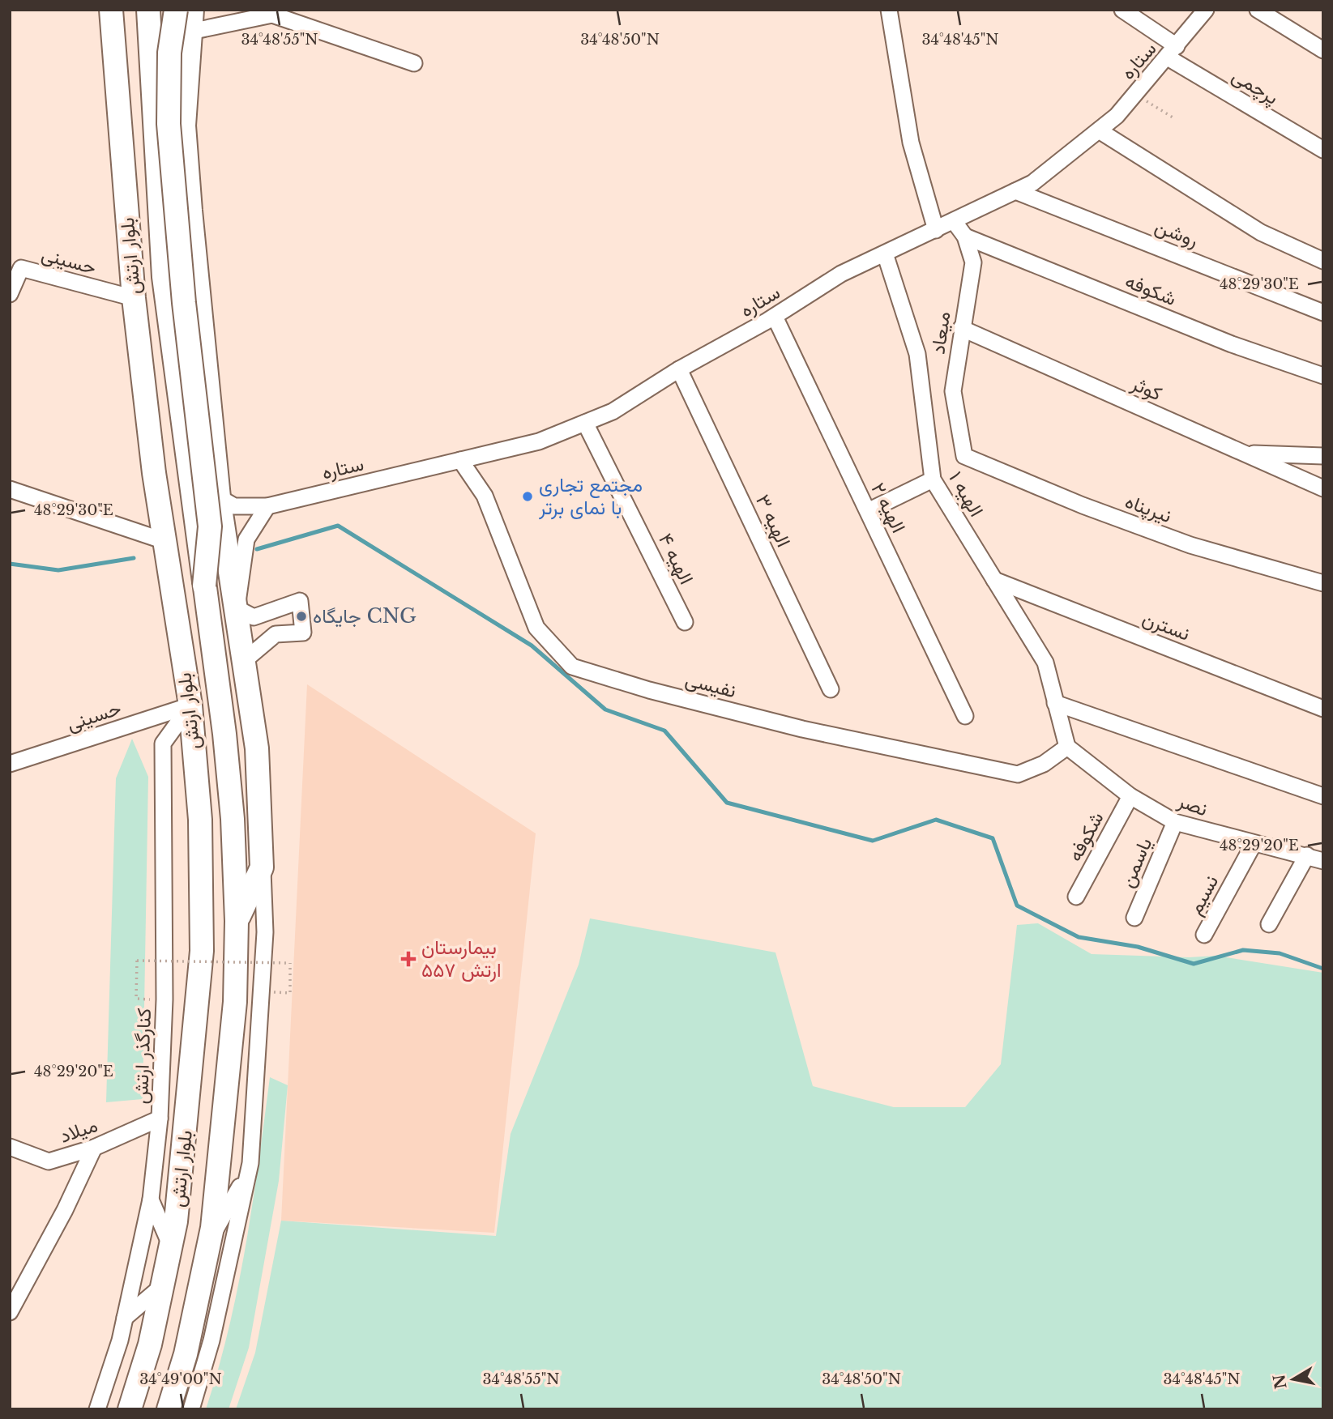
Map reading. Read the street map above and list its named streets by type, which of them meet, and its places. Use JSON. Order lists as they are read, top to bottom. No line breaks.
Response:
{"streets":{"highway":["بلوار ارتش"],"street":["ستاره","پرچمی","روشن","حسینی","شکوفه","میعاد","کوثر","الهیه ۱","الهیه ۲","نیرپناه","الهیه ۳","الهیه ۴","نسترن","نفیسی","نصر","یاسمن","نسیم","کنارگذر ارتش","میلاد"]},"crossings":[["ستاره","پرچمی"],["ستاره","روشن"],["ستاره","میعاد"],["ستاره","الهیه ۱"],["ستاره","الهیه ۲"],["ستاره","الهیه ۳"],["ستاره","الهیه ۴"],["ستاره","نفیسی"],["بلوار ارتش","حسینی"],["بلوار ارتش","کنارگذر ارتش"],["حسینی","کنارگذر ارتش"],["شکوفه","میعاد"],["شکوفه","نصر"],["میعاد","کوثر"],["میعاد","نیرپناه"],["الهیه ۱","نسترن"],["الهیه ۱","نفیسی"],["الهیه ۱","نصر"],["نفیسی","نصر"],["نصر","یاسمن"],["نصر","نسیم"],["کنارگذر ارتش","میلاد"]],"places":{"other":["مجتمع تجاری با نمای برتر","جایگاه CNG"],"health":["بیمارستان ۵۵۷ ارتش"]},"north":"left","coordinates":["34°48'55\"N","34°48'50\"N","34°48'45\"N","48°29'30\"E","48°29'20\"E","34°49'00\"N"]}
